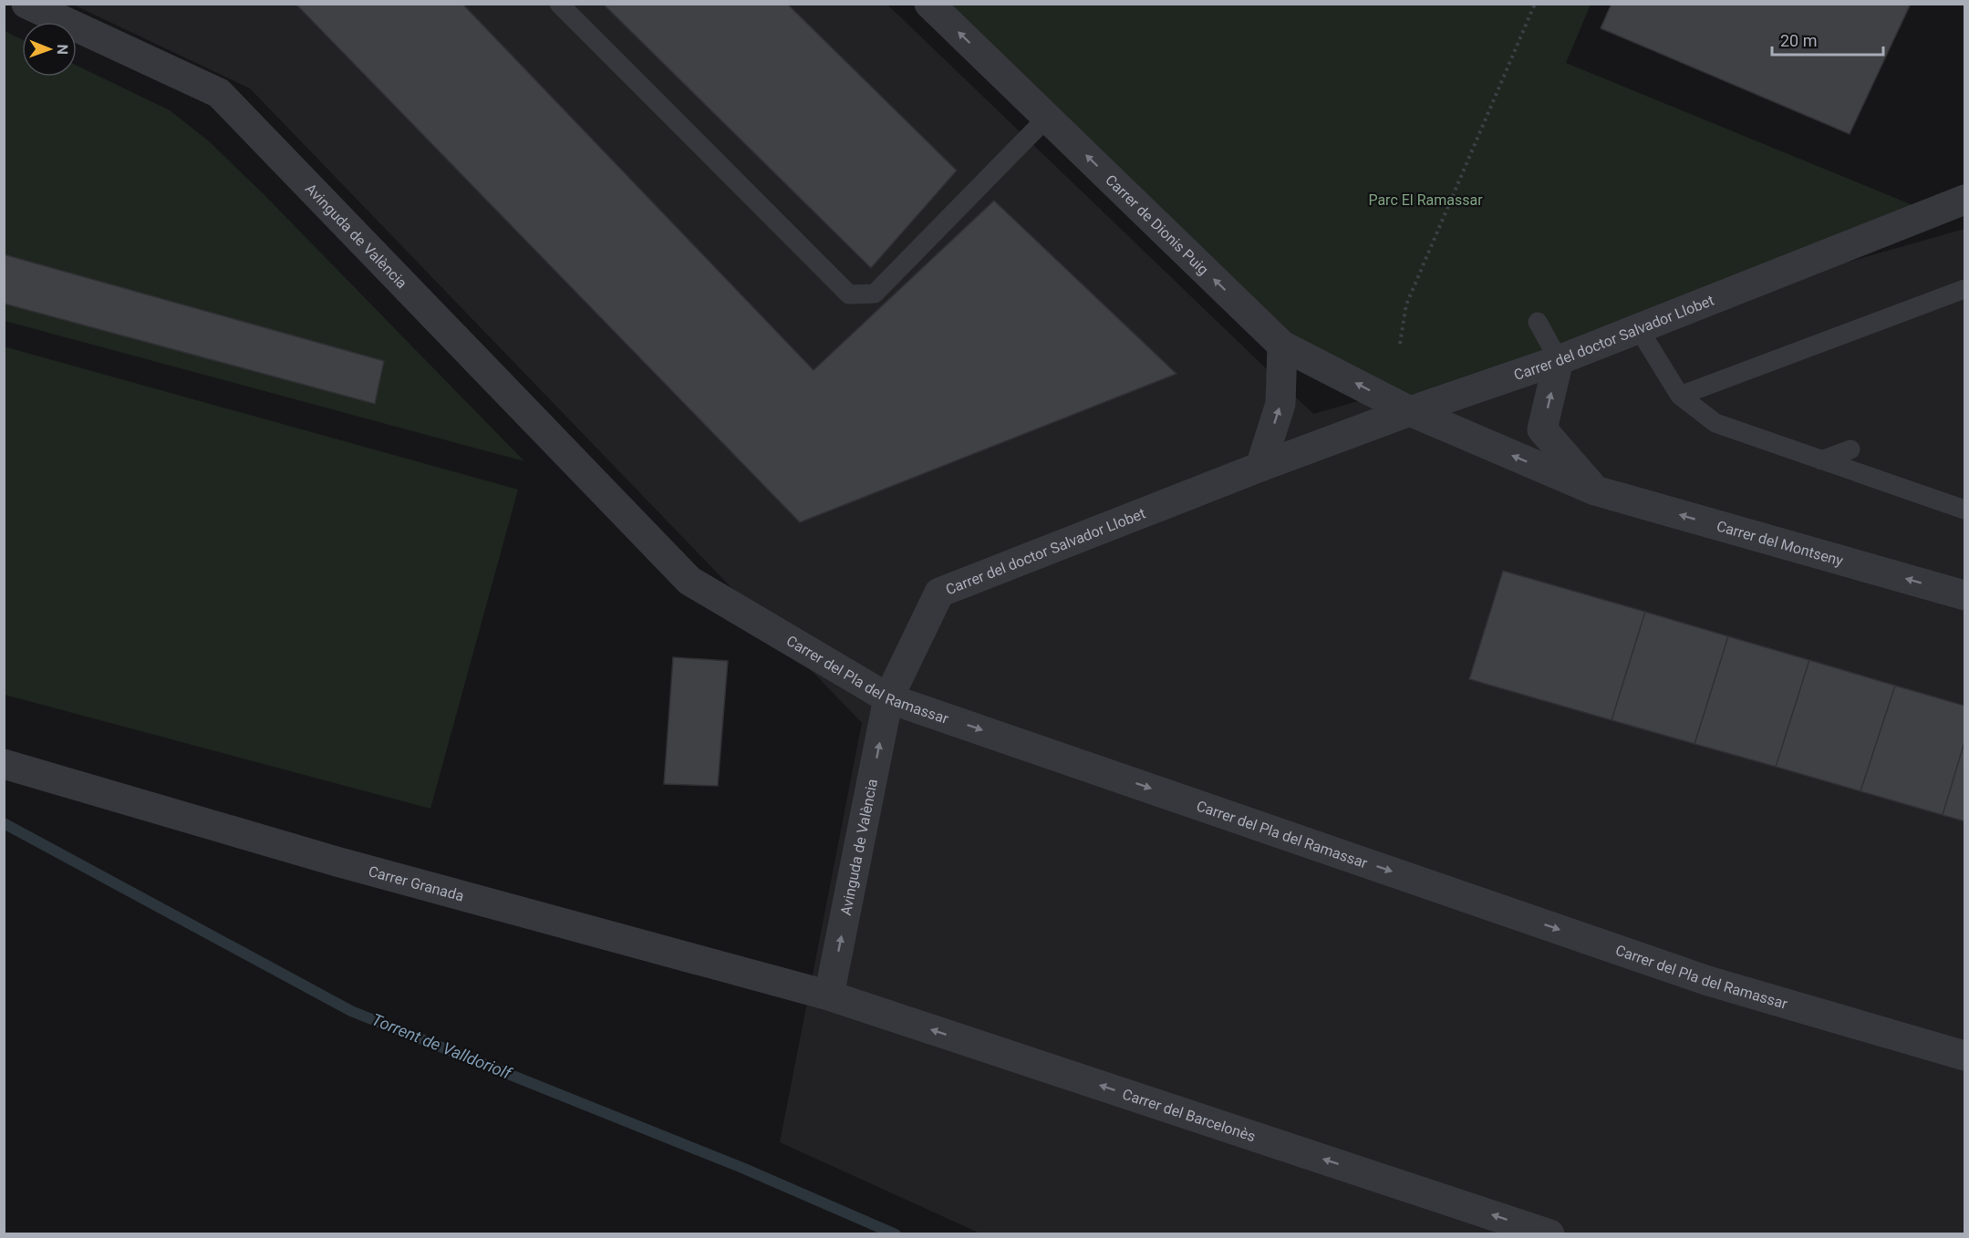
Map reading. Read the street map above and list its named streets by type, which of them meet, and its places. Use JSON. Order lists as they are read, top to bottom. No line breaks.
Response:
{"streets":{"street":["Carrer de Dionis Puig","Avinguda de València","Carrer del doctor Salvador Llobet","Carrer del Montseny","Carrer del Pla del Ramassar","Carrer Granada","Carrer del Barcelonès"]},"crossings":[["Carrer de Dionis Puig","Carrer del doctor Salvador Llobet"],["Carrer de Dionis Puig","Carrer del Montseny"],["Avinguda de València","Carrer del doctor Salvador Llobet"],["Avinguda de València","Carrer del Pla del Ramassar"],["Avinguda de València","Carrer Granada"],["Avinguda de València","Carrer del Barcelonès"],["Carrer del doctor Salvador Llobet","Carrer del Montseny"],["Carrer del doctor Salvador Llobet","Carrer del Pla del Ramassar"],["Carrer Granada","Carrer del Barcelonès"]],"one_way":["Carrer de Dionis Puig","Carrer del Montseny","Carrer del Pla del Ramassar","Carrer del Barcelonès"],"water":["Torrent de Valldoriolf"],"parks":["Parc El Ramassar"],"scale_bar":"20 m","north":"right"}
